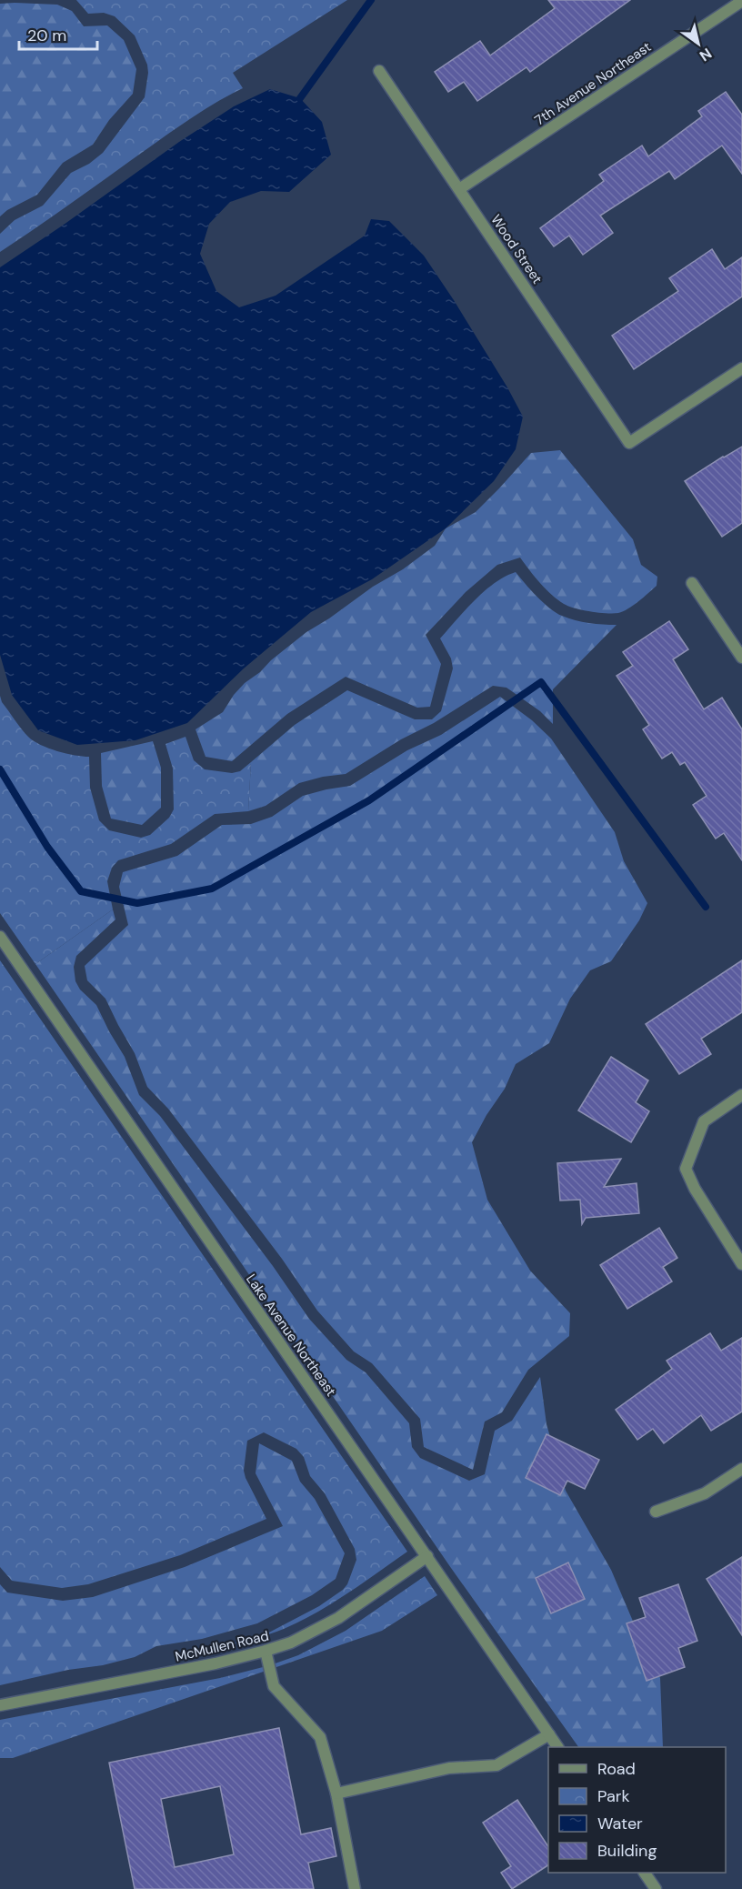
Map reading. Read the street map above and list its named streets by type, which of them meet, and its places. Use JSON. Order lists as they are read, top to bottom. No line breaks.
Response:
{"streets":{"street":["7th Avenue Northeast","Wood Street","Lake Avenue Northeast","McMullen Road"]},"crossings":[["7th Avenue Northeast","Wood Street"],["Lake Avenue Northeast","McMullen Road"]],"legend":["Road","Park","Water","Building"],"scale_bar":"20 m","north":"bottom right"}
